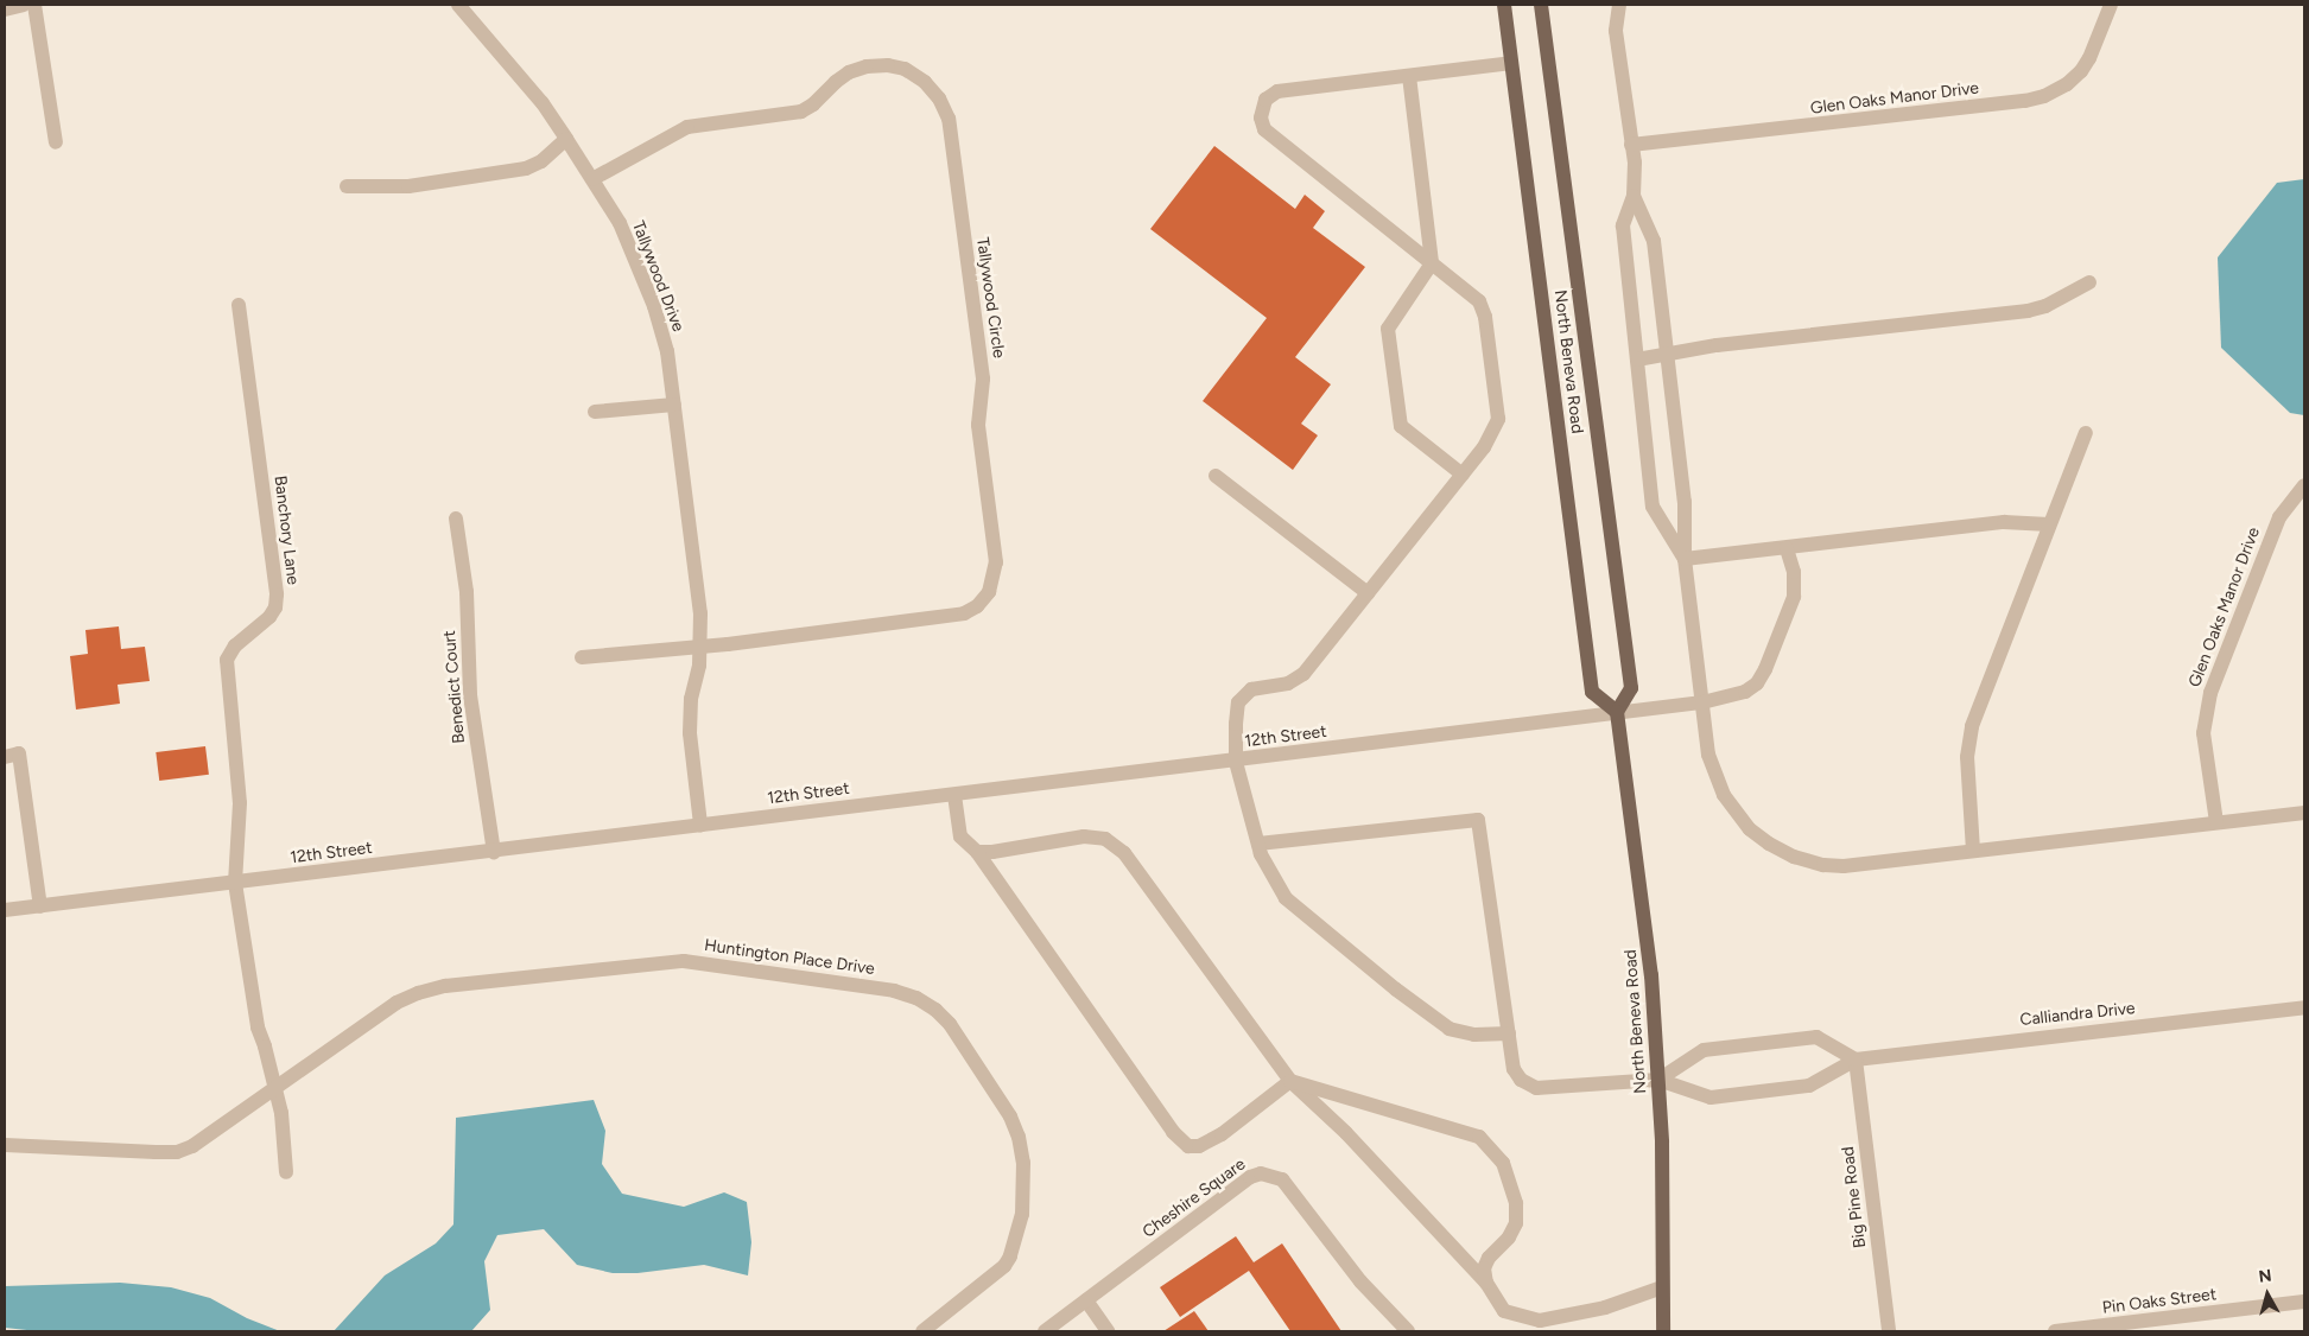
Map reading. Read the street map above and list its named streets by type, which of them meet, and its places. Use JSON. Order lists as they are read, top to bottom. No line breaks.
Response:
{"streets":{"main road":["North Beneva Road"],"street":["Glen Oaks Manor Drive","Tallywood Drive","Tallywood Circle","Banchory Lane","Benedict Court","12th Street","Huntington Place Drive","Calliandra Drive","Big Pine Road","Cheshire Square","Pin Oaks Street"]},"crossings":[["Tallywood Drive","Tallywood Circle"],["Tallywood Drive","12th Street"],["North Beneva Road","12th Street"],["North Beneva Road","Calliandra Drive"],["Banchory Lane","12th Street"],["Benedict Court","12th Street"],["Calliandra Drive","Big Pine Road"]],"north":"top"}
